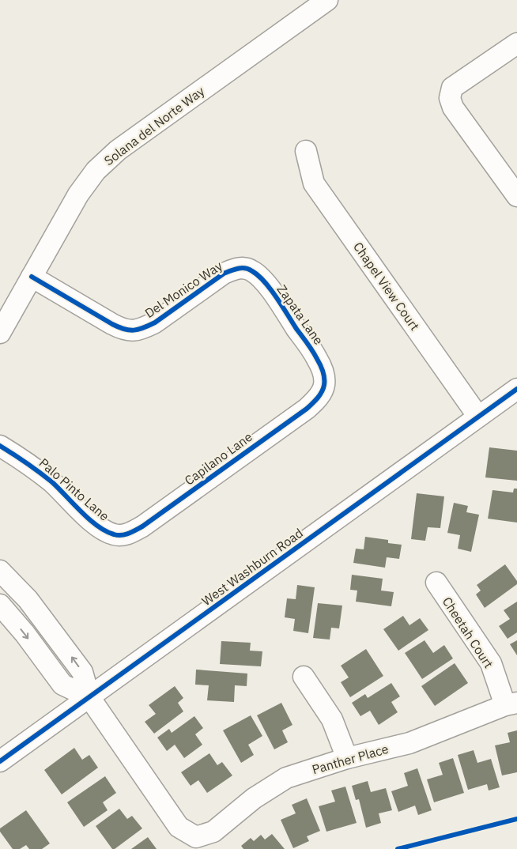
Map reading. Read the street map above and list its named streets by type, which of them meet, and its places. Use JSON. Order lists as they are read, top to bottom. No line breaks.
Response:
{"streets":{"street":["Solana del Norte Way","Chapel View Court","Del Monico Way","Zapata Lane","Capilano Lane","Palo Pinto Lane","West Washburn Road","Cheetah Court","Panther Place"]},"crossings":[["Solana del Norte Way","Del Monico Way"],["Chapel View Court","West Washburn Road"],["Del Monico Way","Zapata Lane"],["Zapata Lane","Capilano Lane"],["Capilano Lane","Palo Pinto Lane"],["West Washburn Road","Panther Place"],["Cheetah Court","Panther Place"]]}
